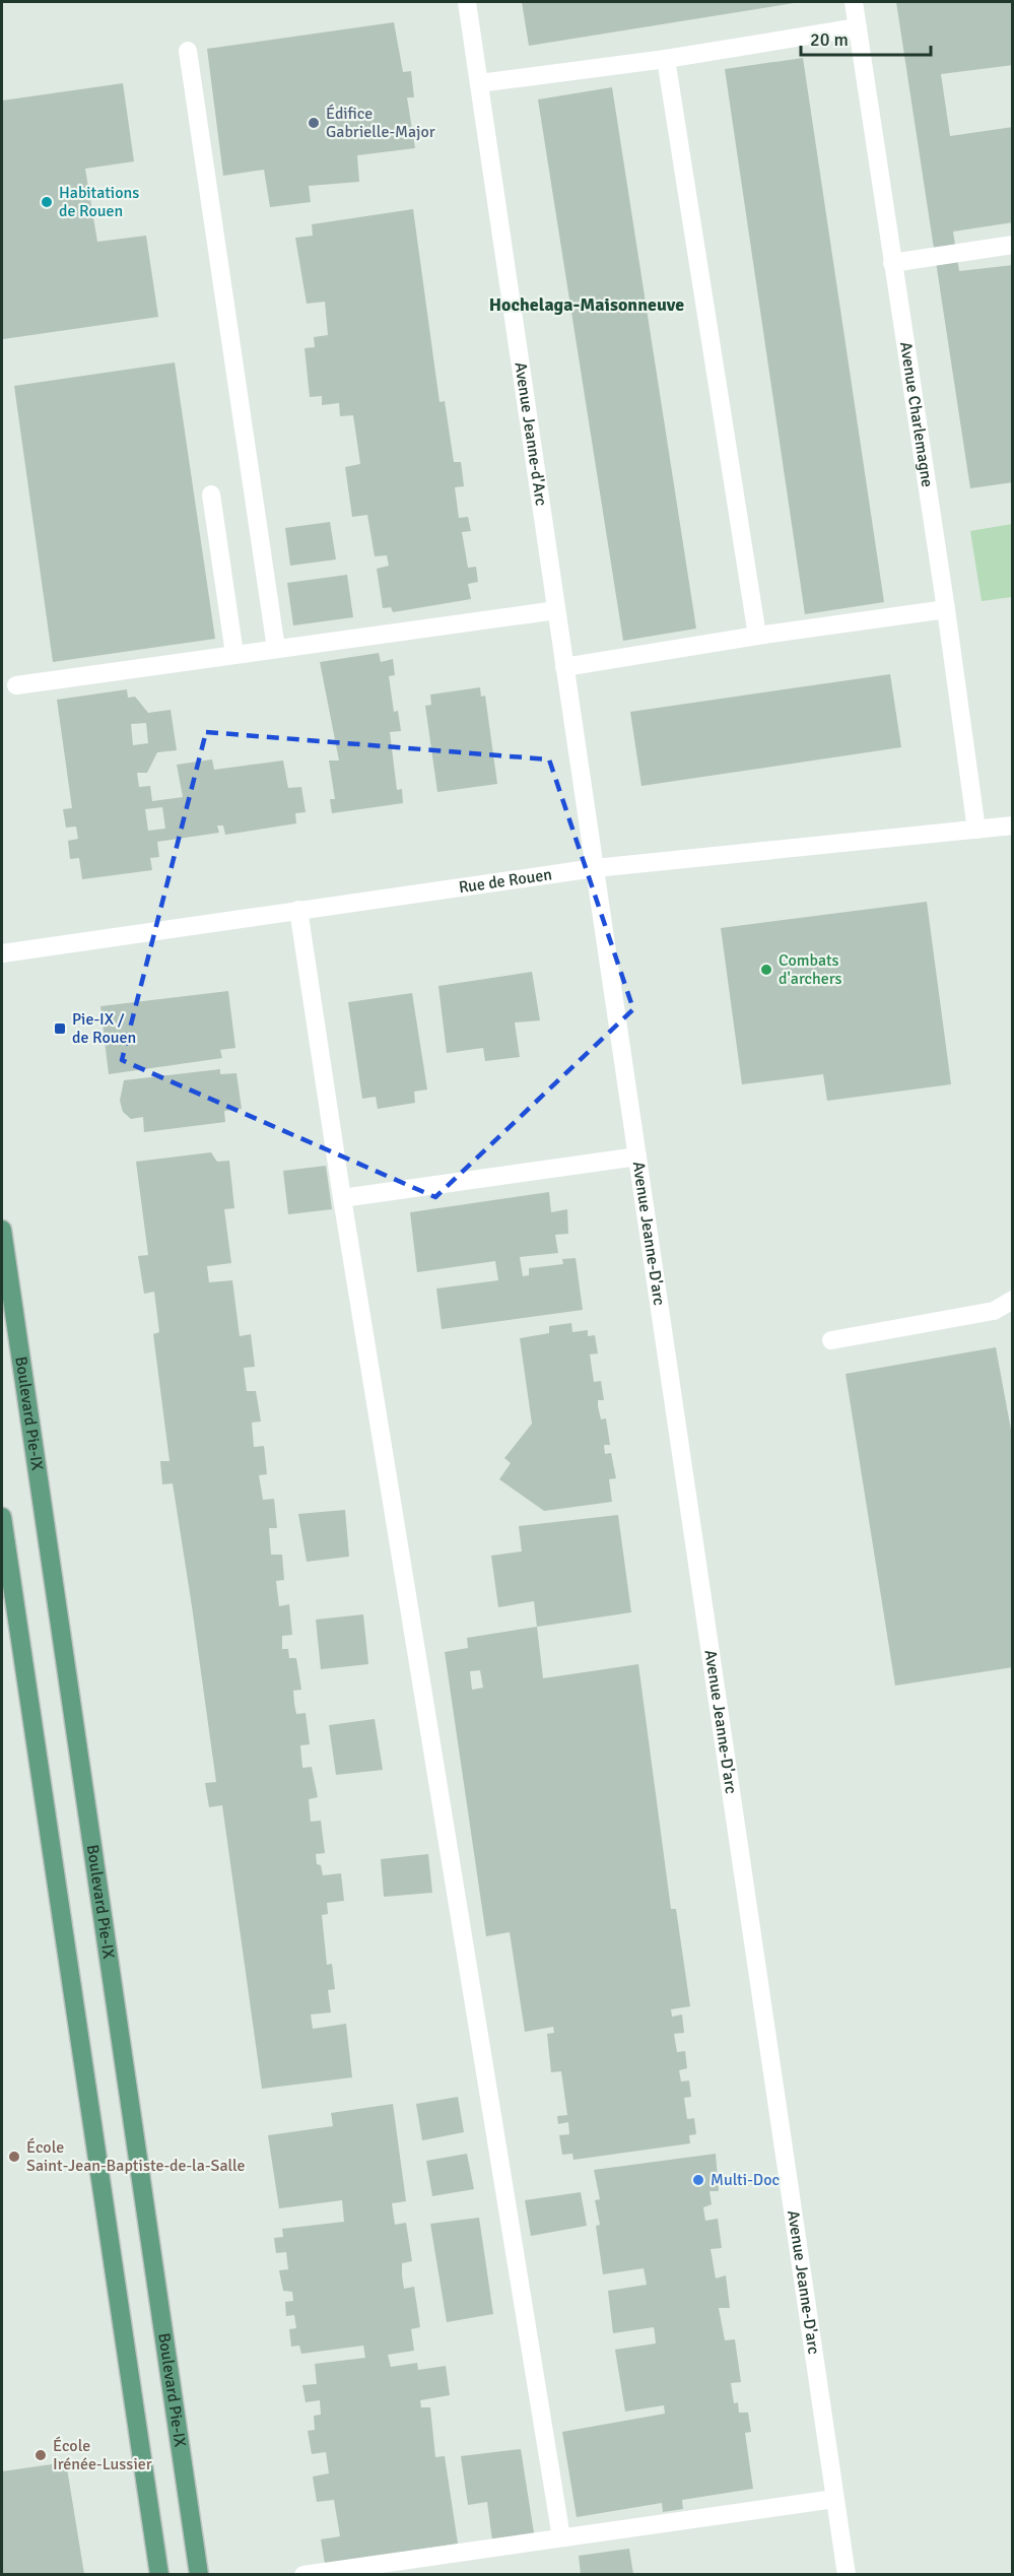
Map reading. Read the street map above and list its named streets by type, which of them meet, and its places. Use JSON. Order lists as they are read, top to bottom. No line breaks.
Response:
{"streets":{"main road":["Boulevard Pie-IX"],"street":["Avenue Charlemagne","Avenue Jeanne-d'Arc","Rue de Rouen","Avenue Jeanne-D'arc"]},"crossings":[["Avenue Charlemagne","Rue de Rouen"],["Avenue Jeanne-d'Arc","Rue de Rouen"],["Avenue Jeanne-d'Arc","Avenue Jeanne-D'arc"],["Rue de Rouen","Avenue Jeanne-D'arc"]],"districts":["Hochelaga-Maisonneuve"],"places":{"other":["Édifice Gabrielle-Major","Habitations de Rouen","Combats d'archers","École Saint-Jean-Baptiste-de-la-Salle","Multi-Doc","École Irénée-Lussier"],"transit":["Pie-IX / de Rouen"]},"scale_bar":"20 m"}
